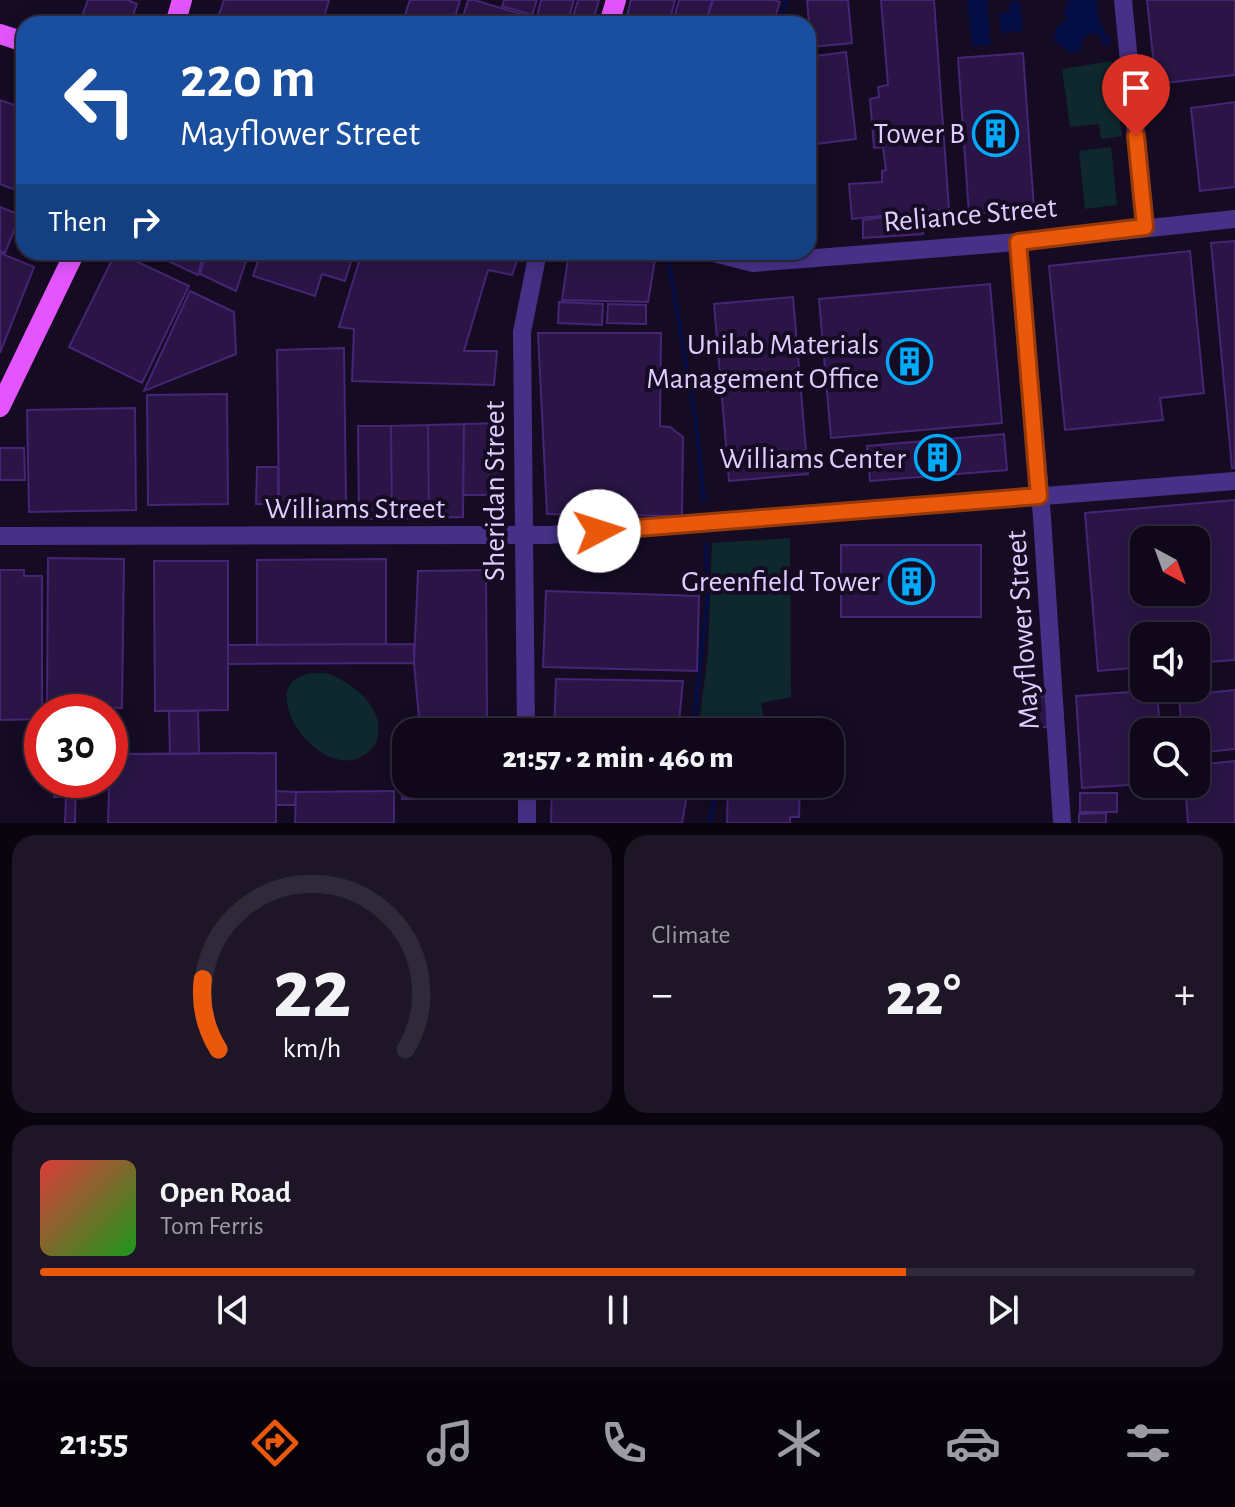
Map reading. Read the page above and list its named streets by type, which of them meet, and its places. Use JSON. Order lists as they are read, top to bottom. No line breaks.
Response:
{"streets":{"street":["Reliance Street","Sheridan Street","Williams Street","Mayflower Street"]},"crossings":[["Reliance Street","Mayflower Street"],["Sheridan Street","Williams Street"],["Williams Street","Mayflower Street"]],"places":{"building":["Tower B","Unilab Materials Management Office","Williams Center","Greenfield Tower"]},"north":"bottom right","page":{"turn":["220 m","Mayflower Street"],"then":"Then","limit":"30","trip":"21:57 · 2 min · 460 m","tile":"Climate","heat":["−","22°","+"],"song":["Open Road","Tom Ferris"],"tabs":"21:55","gauge":["22","km/h"]}}
